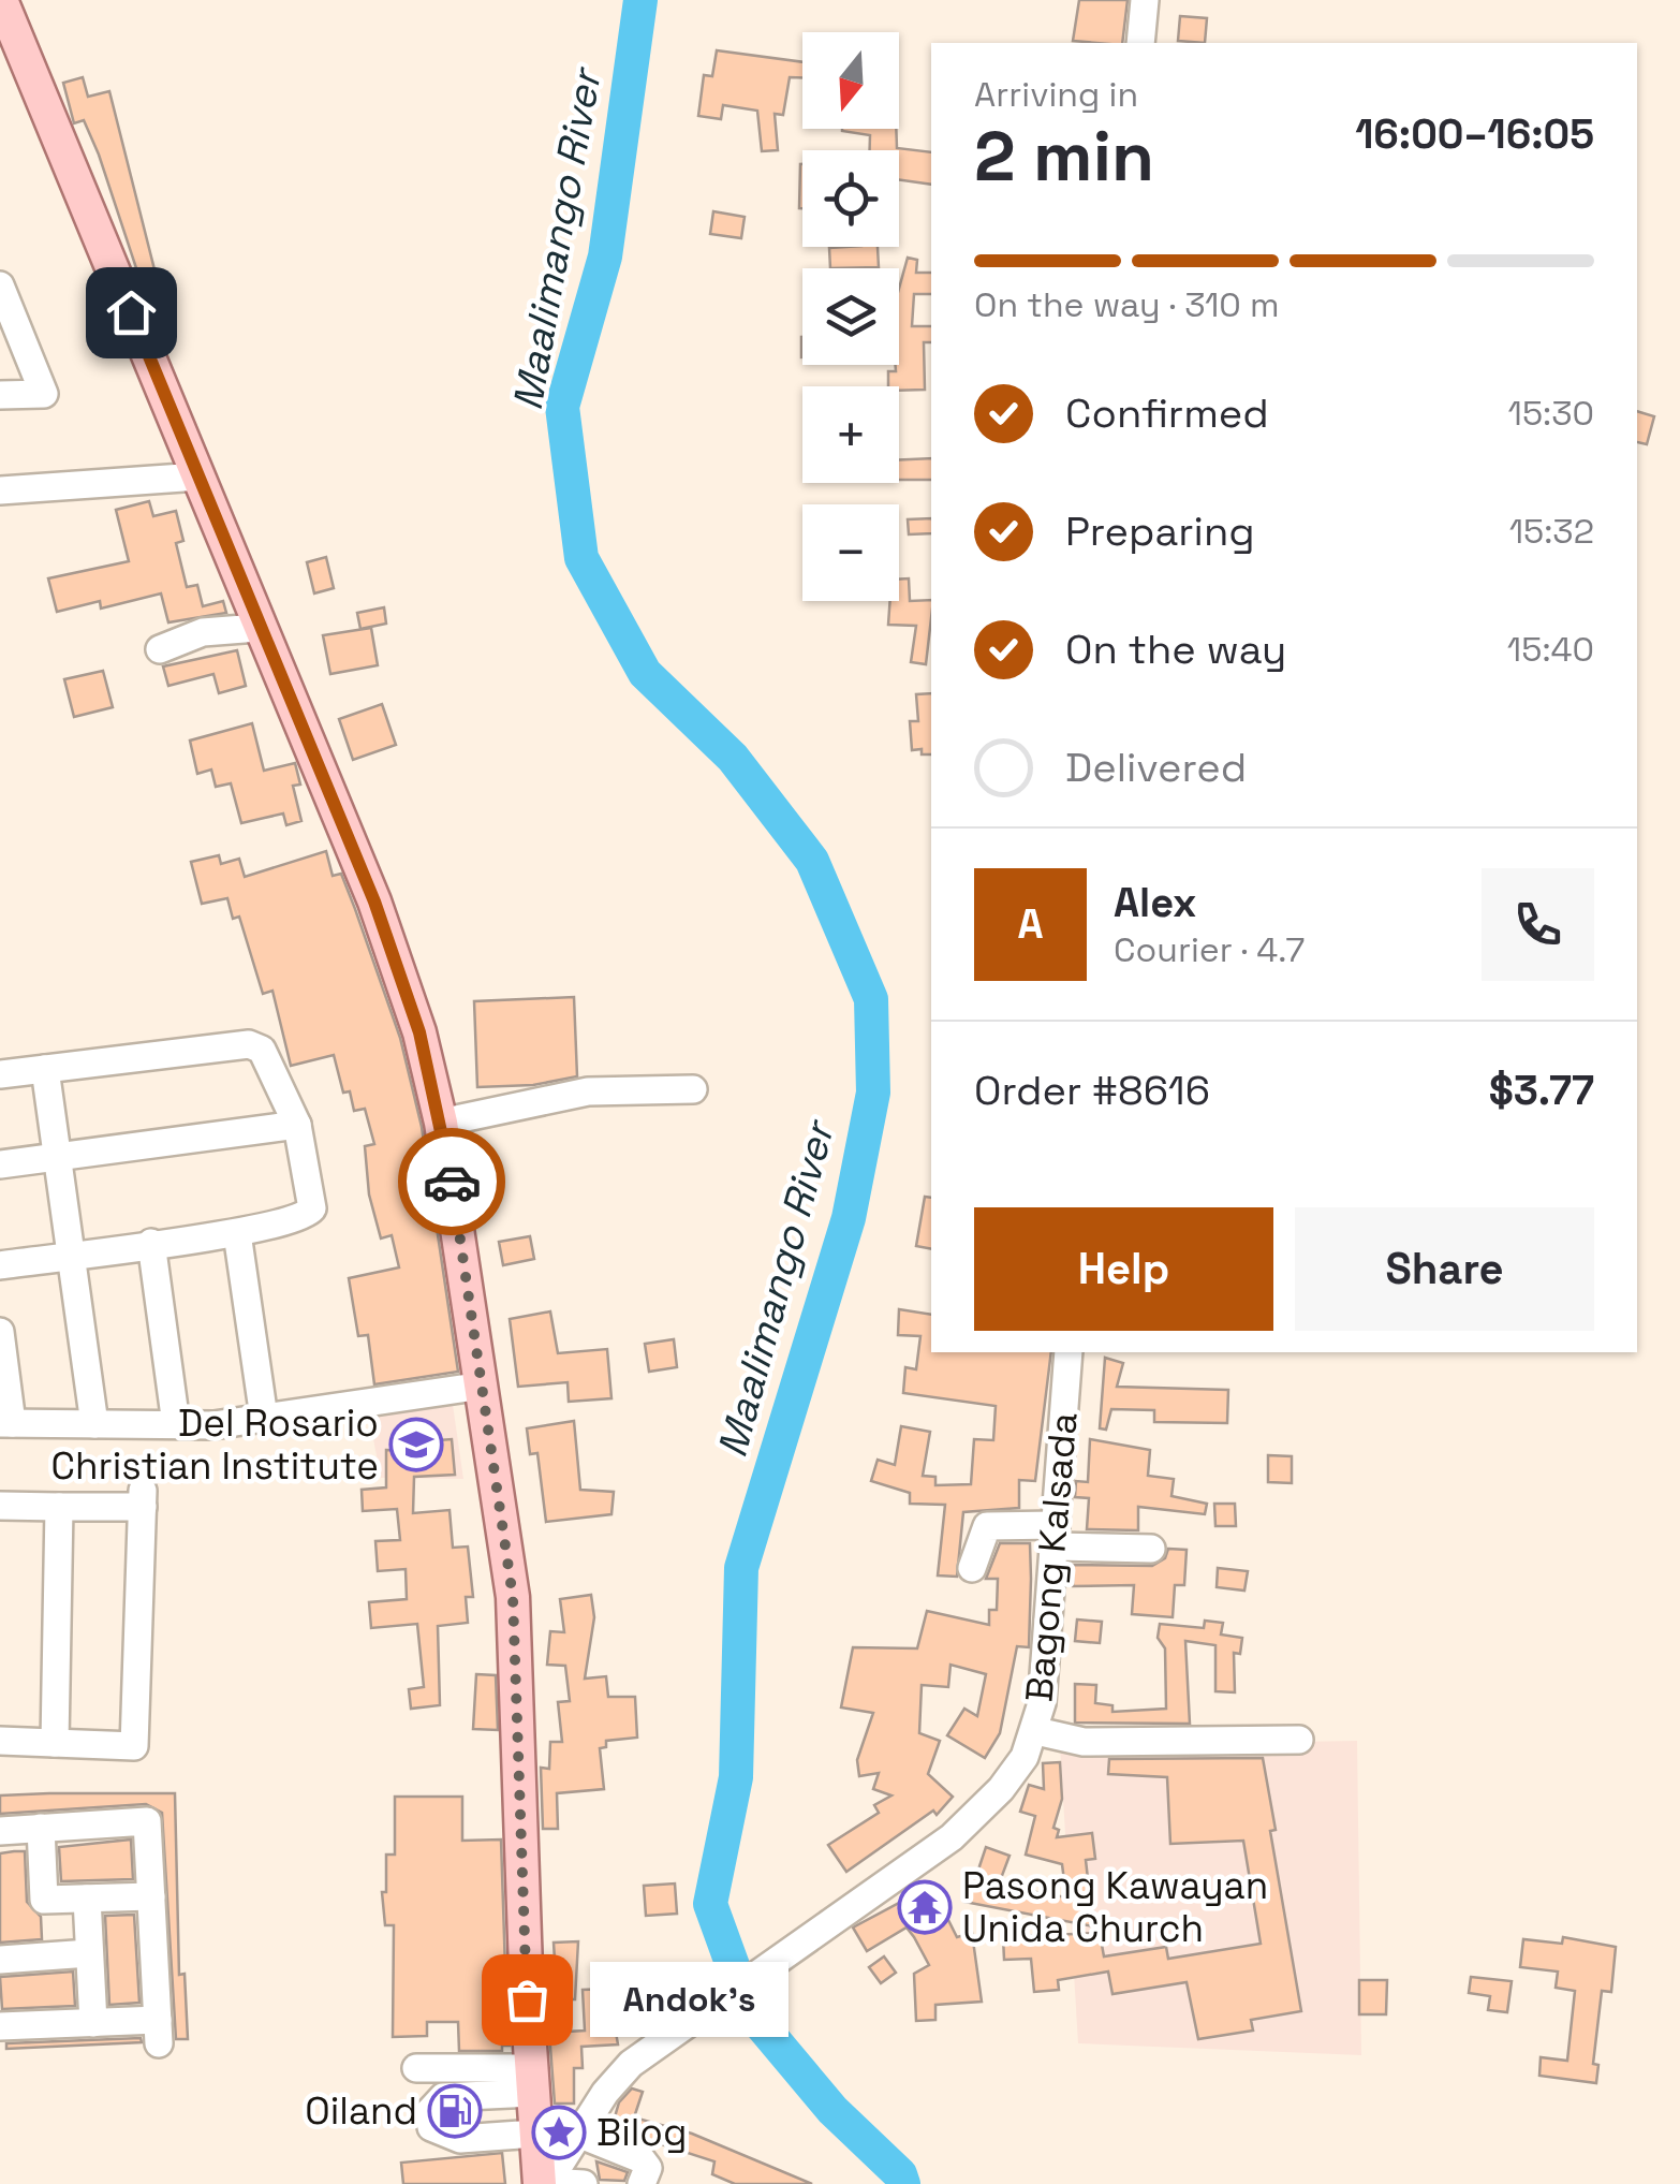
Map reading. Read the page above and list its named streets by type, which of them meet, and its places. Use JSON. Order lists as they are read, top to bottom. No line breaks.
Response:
{"streets":{"street":["Bagong Kalsada"]},"water":["Maalimango River"],"places":{"school or university":["Del Rosario Christian Institute"],"temple":["Pasong Kawayan Unida Church"],"other":["Andok's"],"fuel station":["Oiland"],"place":["Bilog"]},"north":"bottom","page":{"map_buttons":["+","−"],"heading":["2 min","Arriving in","16:00–16:05"],"panel":["Alex","Courier · 4.7","Order #8616","$3.77"],"bar":"On the way · 310 m","list":[["Confirmed","15:30"],["Preparing","15:32"],["On the way","15:40"],"Delivered"],"round":"A","buttons":["Help","Share"],"bubble":"Andok's"}}
